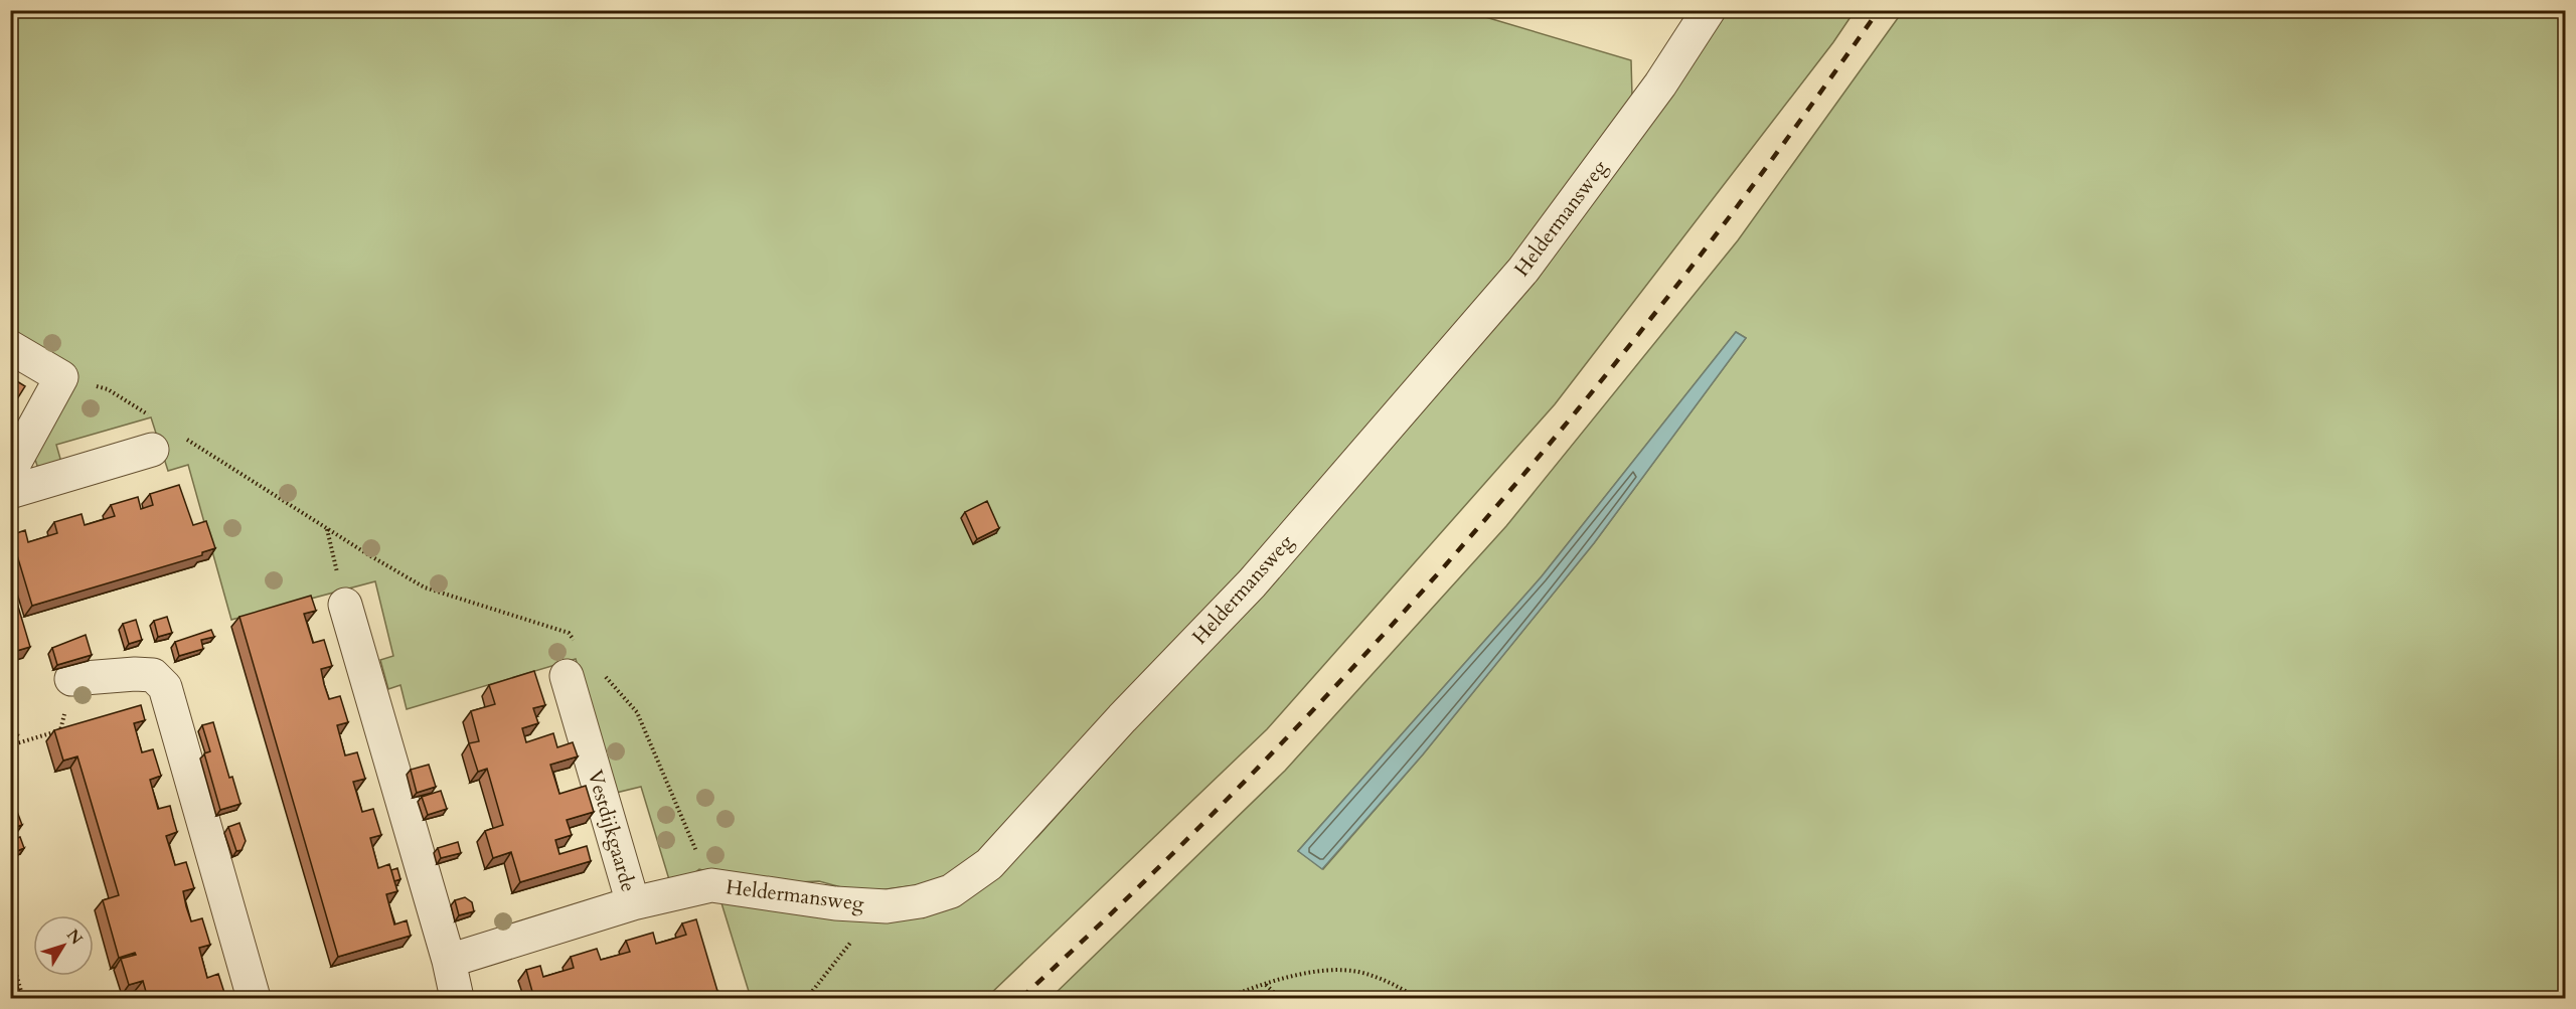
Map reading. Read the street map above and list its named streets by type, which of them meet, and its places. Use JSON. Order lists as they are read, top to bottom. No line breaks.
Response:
{"streets":{"street":["Heldermansweg","Vestdijkgaarde"]},"crossings":[["Heldermansweg","Vestdijkgaarde"]],"north":"top right"}
